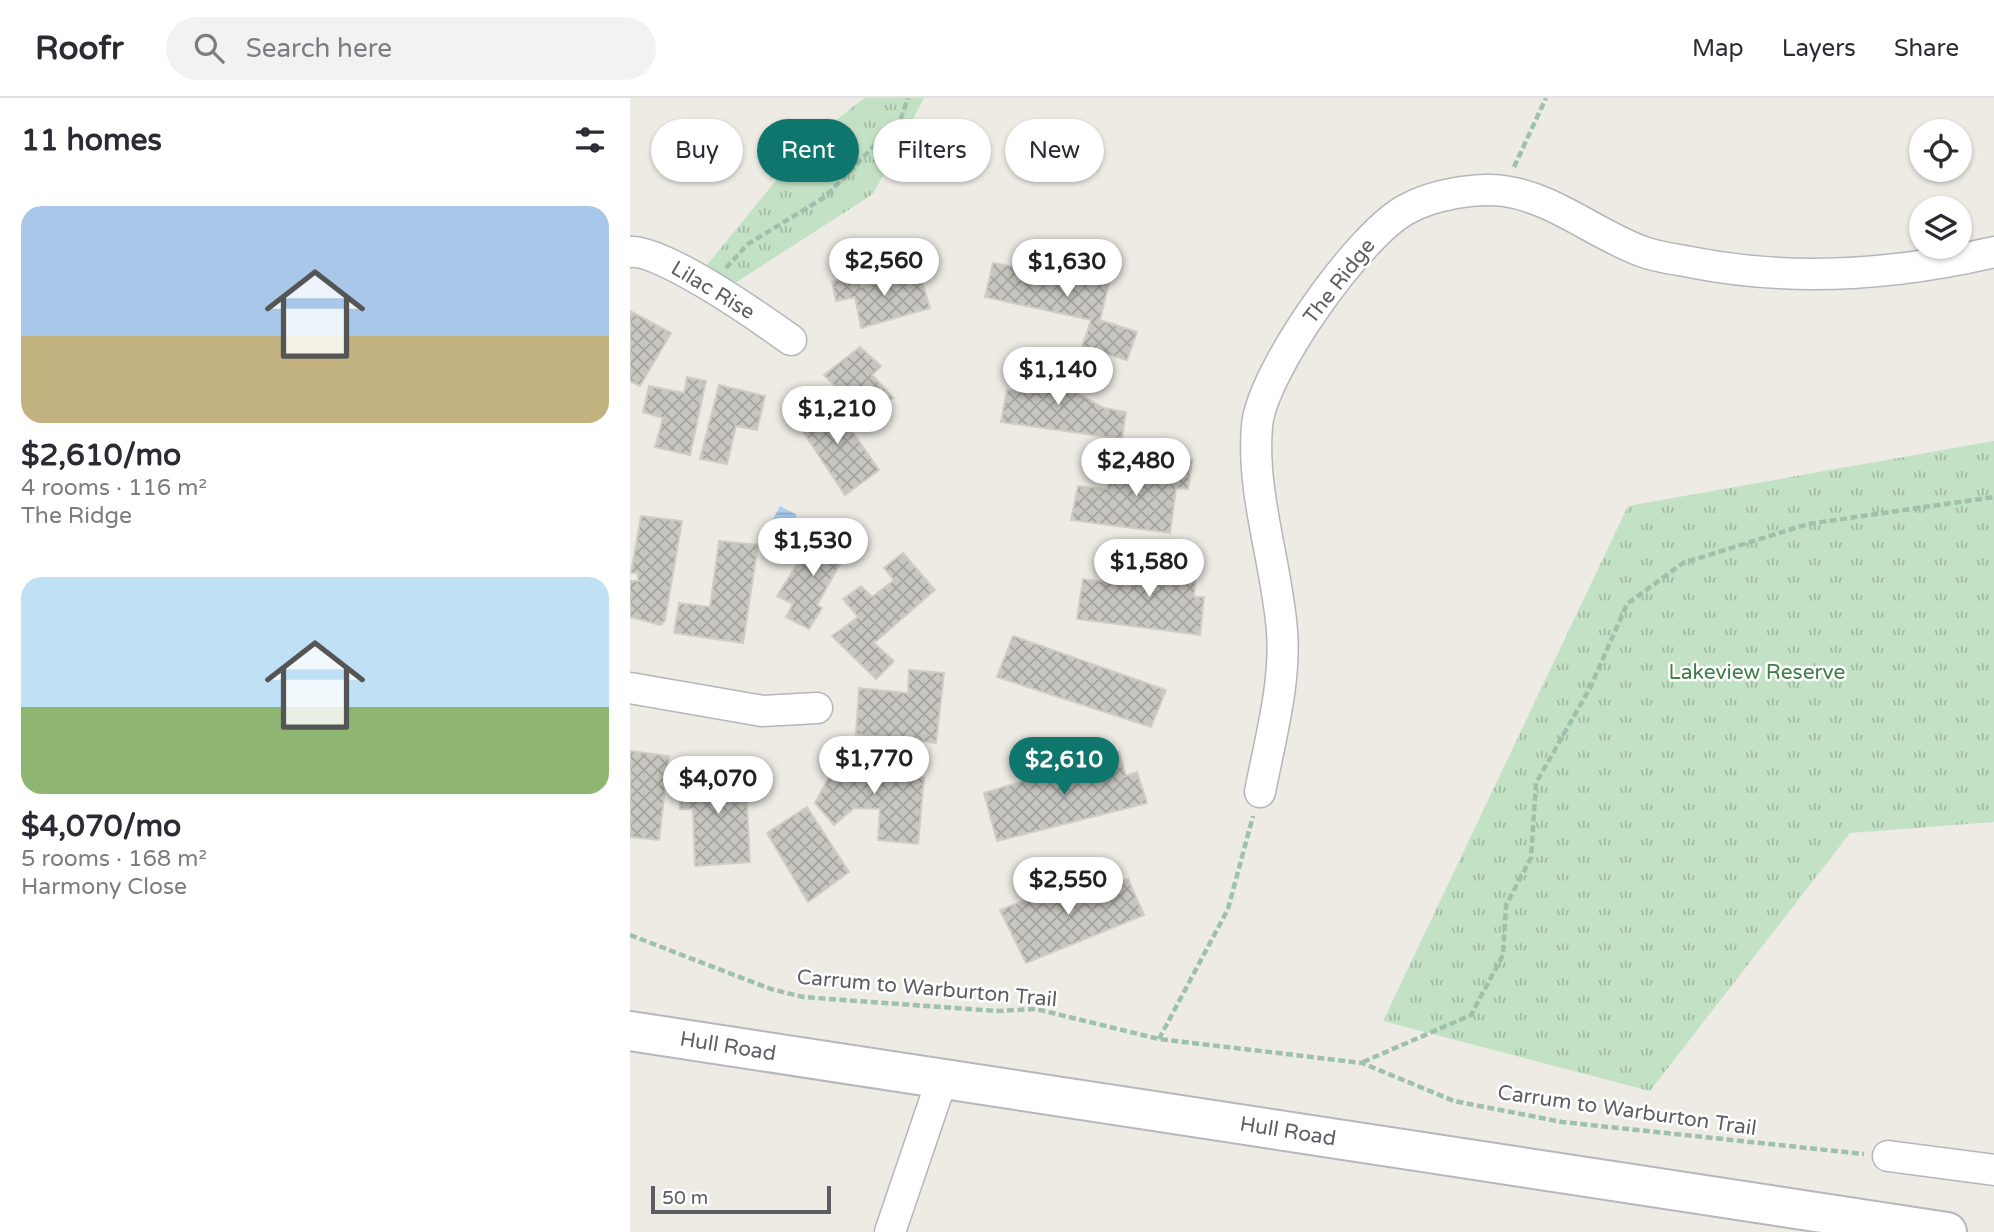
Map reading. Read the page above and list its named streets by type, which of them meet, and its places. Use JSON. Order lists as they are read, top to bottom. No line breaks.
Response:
{"streets":{"main road":["Hull Road"],"street":["The Ridge","Lilac Rise"],"path":["Carrum to Warburton Trail"]},"parks":["Lakeview Reserve"],"scale_bar":"50 m","page":{"header":"Roofr","search":"Search here","nav":["Map","Layers","Share"],"heading":"11 homes","chip":["Buy","Rent","Filters","New"],"list":[{"name":"$2,610/mo","note":"4 rooms · 116 m² · The Ridge"},{"name":"$4,070/mo","note":"5 rooms · 168 m² · Harmony Close"}],"price":["$2,560","$1,630","$1,140","$1,210","$2,480","$1,530","$1,580","$1,770","$2,610","$4,070","$2,550"],"scale":"50 m"}}
